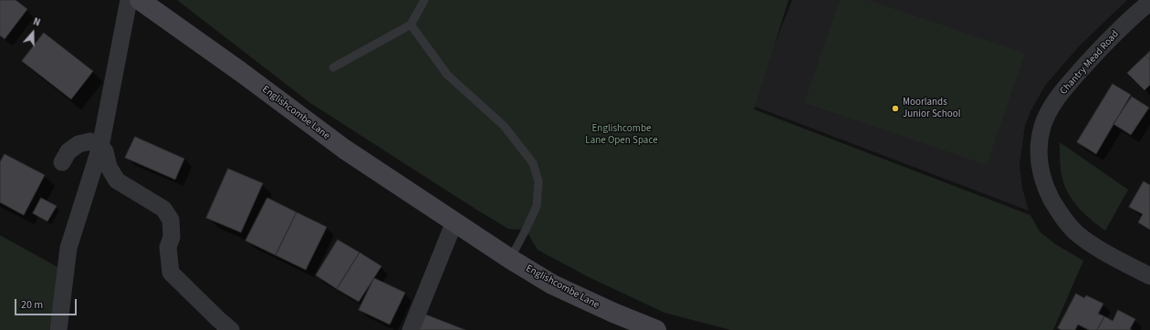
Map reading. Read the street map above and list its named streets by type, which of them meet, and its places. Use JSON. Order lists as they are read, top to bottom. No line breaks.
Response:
{"streets":{"street":["Chantry Mead Road","Englishcombe Lane"]},"parks":["Englishcombe Lane Open Space"],"places":["Moorlands Junior School"],"scale_bar":"20 m","north":"top"}
